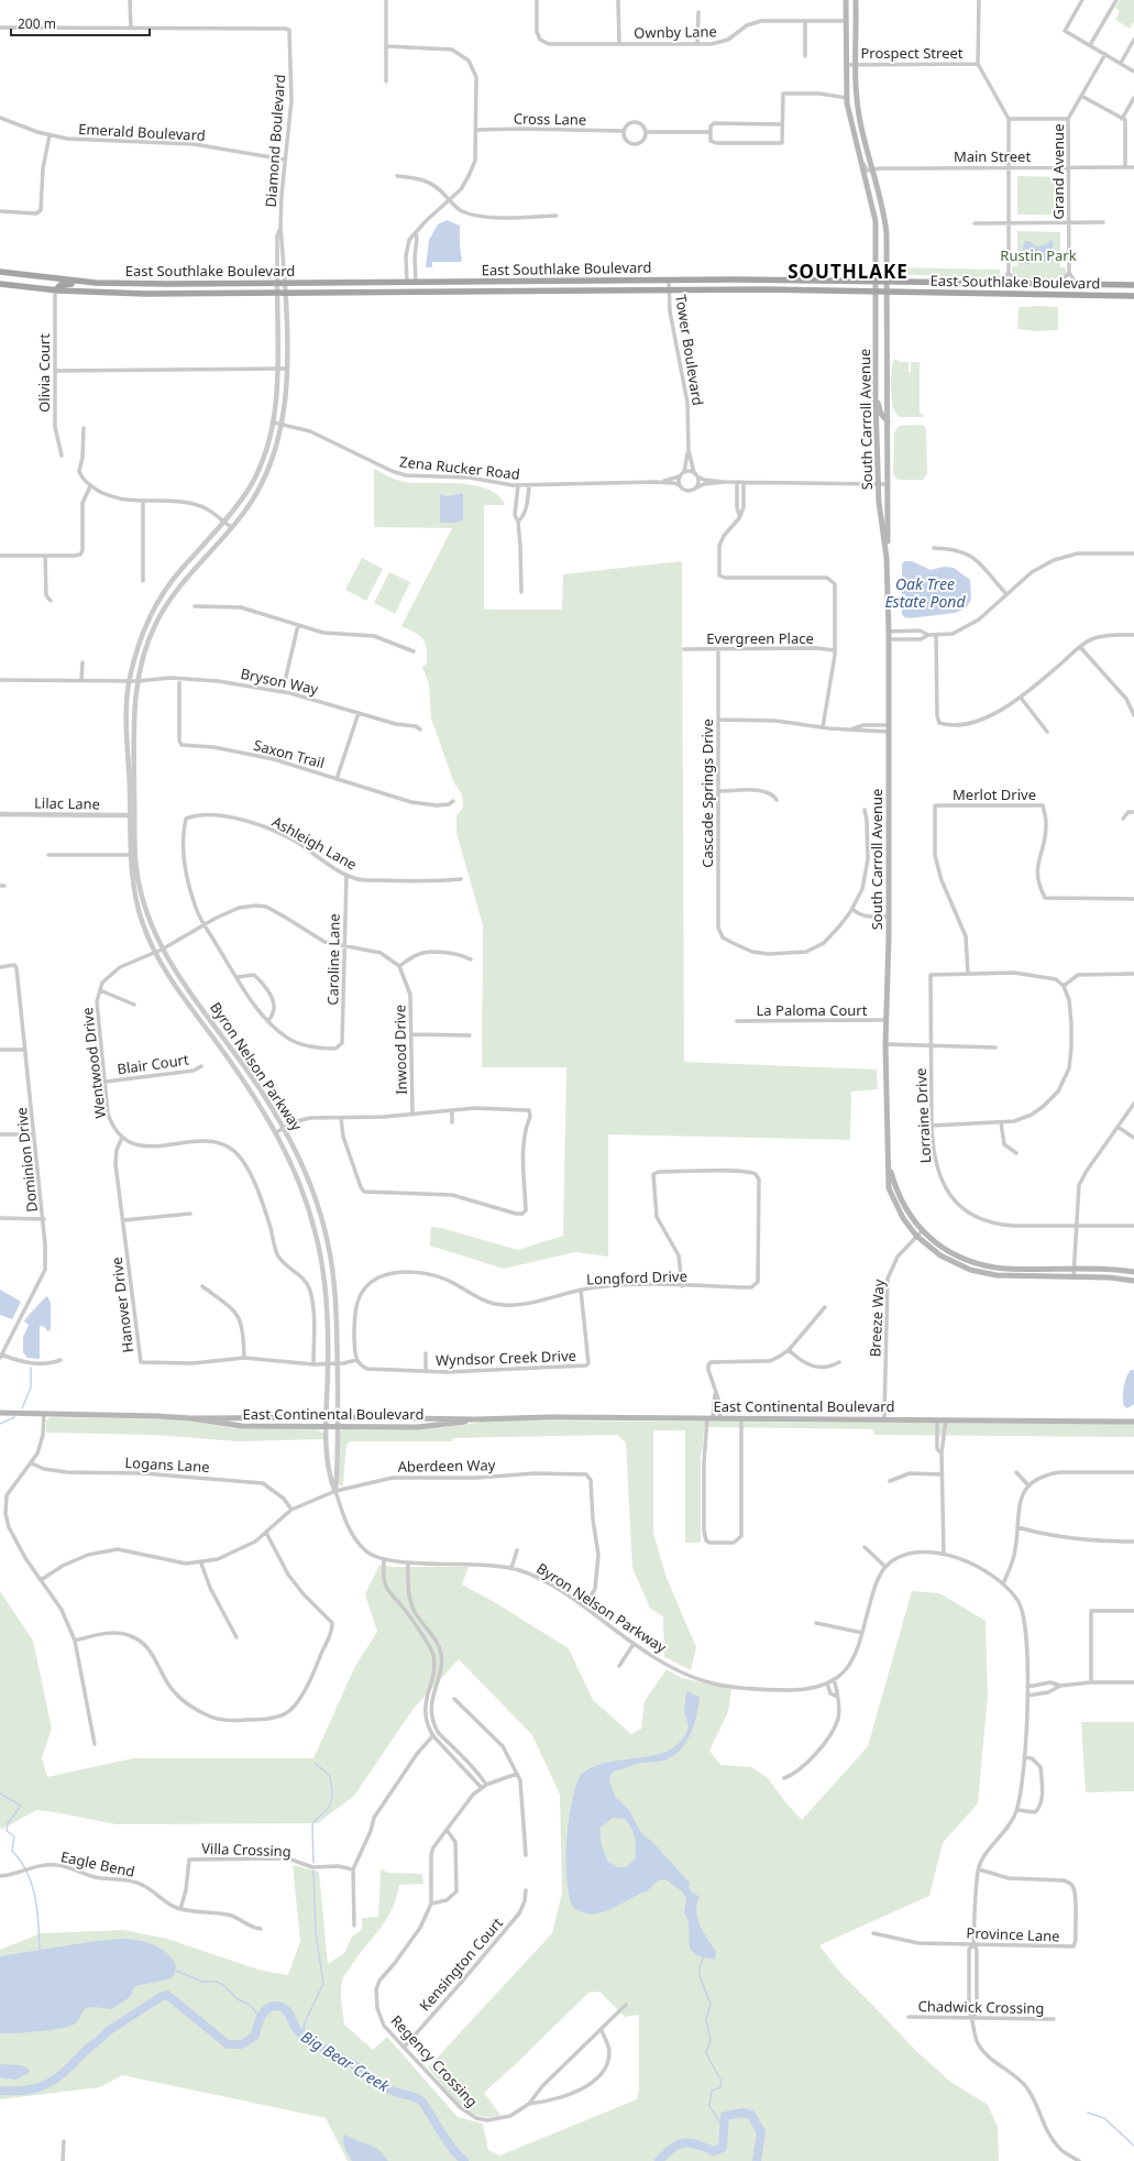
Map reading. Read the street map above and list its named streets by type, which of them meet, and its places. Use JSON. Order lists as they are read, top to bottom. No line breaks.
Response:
{"streets":{"main road":["East Southlake Boulevard","South Carroll Avenue","East Continental Boulevard"],"street":["Ownby Lane","Prospect Street","Cross Lane","Emerald Boulevard","Diamond Boulevard","Main Street","Grand Avenue","Tower Boulevard","Olivia Court","Zena Rucker Road","Evergreen Place","Bryson Way","Saxon Trail","Cascade Springs Drive","Merlot Drive","Lilac Lane","Ashleigh Lane","Caroline Lane","La Paloma Court","Inwood Drive","Wentwood Drive","Blair Court","Byron Nelson Parkway","Lorraine Drive","Dominion Drive","Longford Drive","Hanover Drive","Breeze Way","Wyndsor Creek Drive","Logans Lane","Aberdeen Way","Villa Crossing","Eagle Bend","Province Lane","Kensington Court","Chadwick Crossing","Regency Crossing"]},"crossings":[["Ownby Lane","South Carroll Avenue"],["Prospect Street","South Carroll Avenue"],["Emerald Boulevard","Diamond Boulevard"],["Diamond Boulevard","East Southlake Boulevard"],["Diamond Boulevard","Byron Nelson Parkway"],["Main Street","Grand Avenue"],["Main Street","South Carroll Avenue"],["East Southlake Boulevard","Tower Boulevard"],["East Southlake Boulevard","Olivia Court"],["East Southlake Boulevard","South Carroll Avenue"],["East Southlake Boulevard","Byron Nelson Parkway"],["Tower Boulevard","Zena Rucker Road"],["South Carroll Avenue","La Paloma Court"],["South Carroll Avenue","Breeze Way"],["Zena Rucker Road","Byron Nelson Parkway"],["Evergreen Place","Cascade Springs Drive"],["Bryson Way","Saxon Trail"],["Bryson Way","Byron Nelson Parkway"],["Merlot Drive","Lorraine Drive"],["Lilac Lane","Byron Nelson Parkway"],["Ashleigh Lane","Caroline Lane"],["Wentwood Drive","Blair Court"],["Wentwood Drive","Byron Nelson Parkway"],["Wentwood Drive","Hanover Drive"],["Byron Nelson Parkway","Hanover Drive"],["Byron Nelson Parkway","East Continental Boulevard"],["Byron Nelson Parkway","Aberdeen Way"],["Longford Drive","Wyndsor Creek Drive"],["Breeze Way","East Continental Boulevard"],["Logans Lane","Aberdeen Way"],["Villa Crossing","Eagle Bend"],["Kensington Court","Regency Crossing"]],"districts":["SOUTHLAKE"],"water":["Oak Tree Estate Pond","Big Bear Creek"],"parks":["Rustin Park"],"scale_bar":"200 m"}
